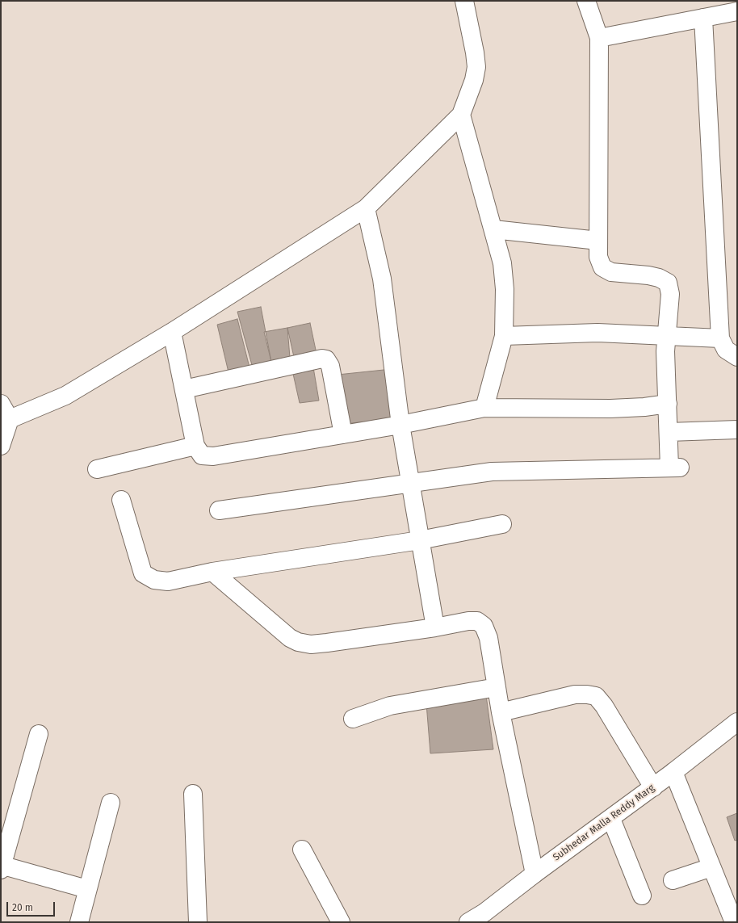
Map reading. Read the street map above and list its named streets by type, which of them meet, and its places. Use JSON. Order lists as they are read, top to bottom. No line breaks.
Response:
{"streets":{"street":["Subhedar Malla Reddy Marg"]},"scale_bar":"20 m"}
